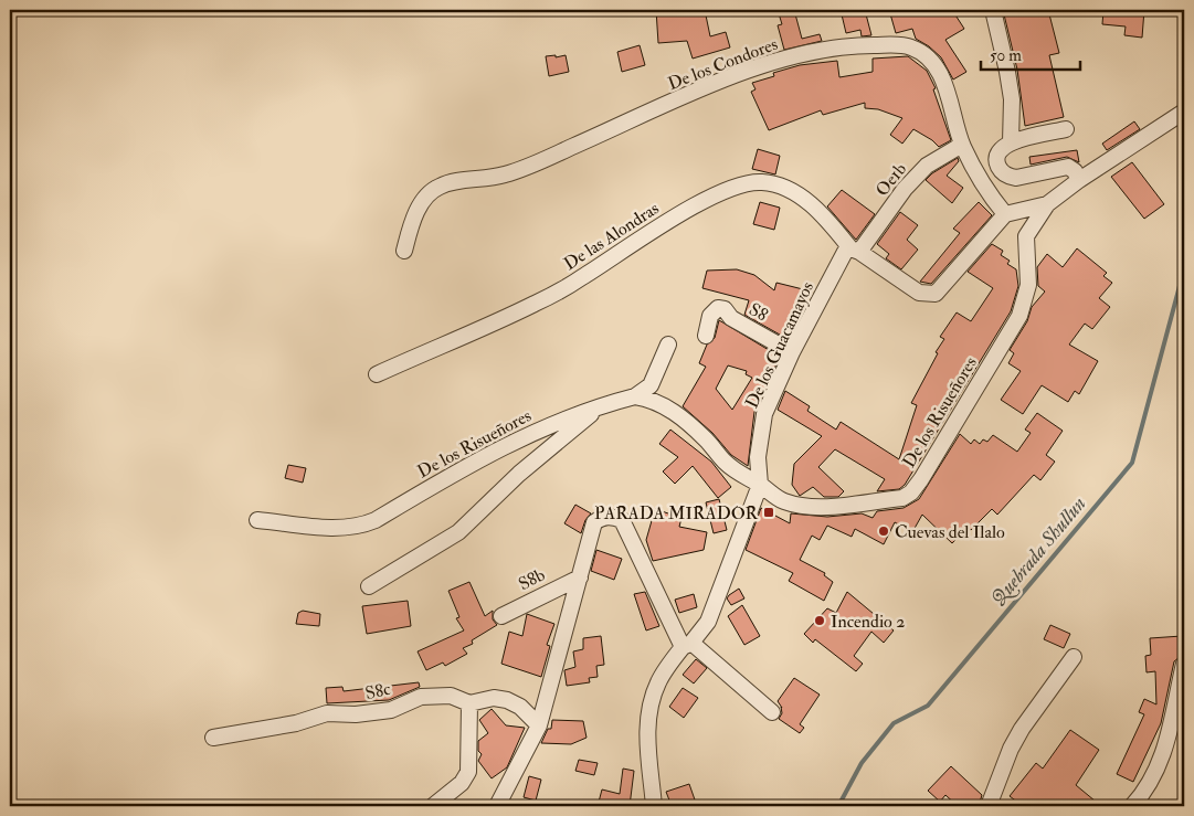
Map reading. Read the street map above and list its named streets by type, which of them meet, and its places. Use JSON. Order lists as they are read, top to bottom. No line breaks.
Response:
{"streets":{"street":["De los Condores","Oe1b","De las Alondras","S8","De los Guacamayos","De los Risueñores","S8b","S8c"]},"crossings":[["De los Condores","Oe1b"],["Oe1b","De las Alondras"],["Oe1b","De los Guacamayos"],["De las Alondras","De los Guacamayos"],["S8","De los Guacamayos"],["De los Guacamayos","De los Risueñores"]],"water":["Quebrada Shullun"],"places":{"transit":["PARADA MIRADOR"],"other":["Cuevas del Ilalo","Incendio 2"]},"scale_bar":"50 m"}
